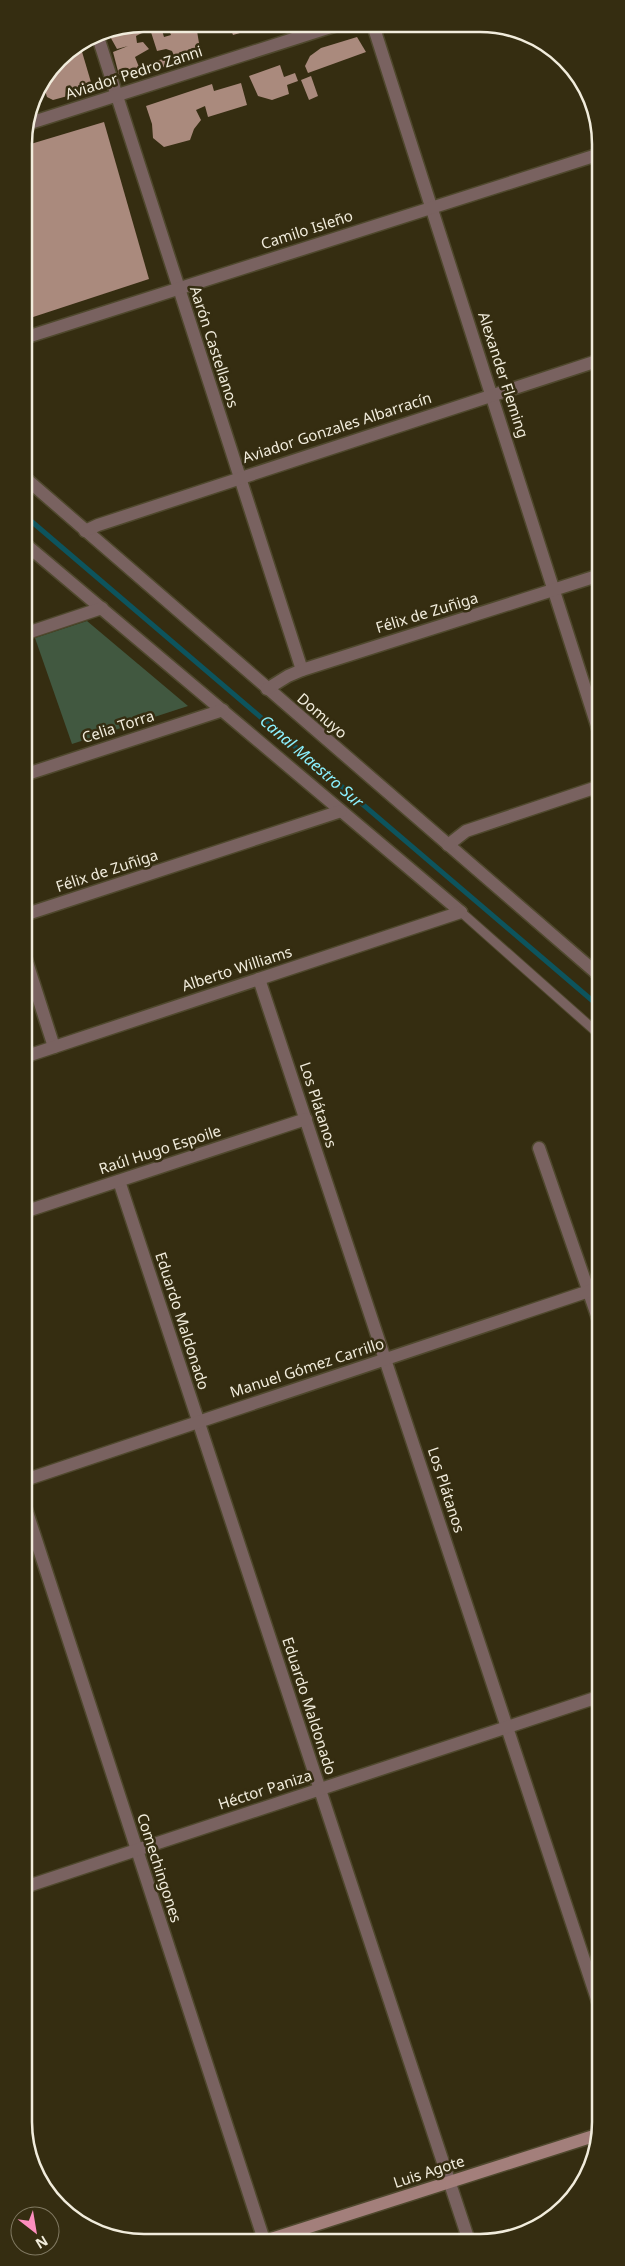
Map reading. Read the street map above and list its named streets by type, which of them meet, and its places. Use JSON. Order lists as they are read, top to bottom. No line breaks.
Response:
{"streets":{"main road":["Luis Agote"],"street":["Aviador Pedro Zanni","Camilo Isleño","Aarón Castellanos","Alexander Fleming","Aviador Gonzales Albarracín","Félix de Zuñiga","Domuyo","Celia Torra","Alberto Williams","Los Plátanos","Raúl Hugo Espoile","Eduardo Maldonado","Manuel Gómez Carrillo","Héctor Paniza","Comechingones"]},"crossings":[["Aviador Pedro Zanni","Aarón Castellanos"],["Camilo Isleño","Aarón Castellanos"],["Camilo Isleño","Alexander Fleming"],["Aarón Castellanos","Aviador Gonzales Albarracín"],["Aarón Castellanos","Félix de Zuñiga"],["Alexander Fleming","Aviador Gonzales Albarracín"],["Alexander Fleming","Félix de Zuñiga"],["Aviador Gonzales Albarracín","Domuyo"],["Félix de Zuñiga","Domuyo"],["Alberto Williams","Los Plátanos"],["Los Plátanos","Raúl Hugo Espoile"],["Los Plátanos","Manuel Gómez Carrillo"],["Los Plátanos","Héctor Paniza"],["Raúl Hugo Espoile","Eduardo Maldonado"],["Eduardo Maldonado","Manuel Gómez Carrillo"],["Eduardo Maldonado","Héctor Paniza"],["Eduardo Maldonado","Luis Agote"],["Héctor Paniza","Comechingones"]],"water":["Canal Maestro Sur"],"north":"bottom right"}
